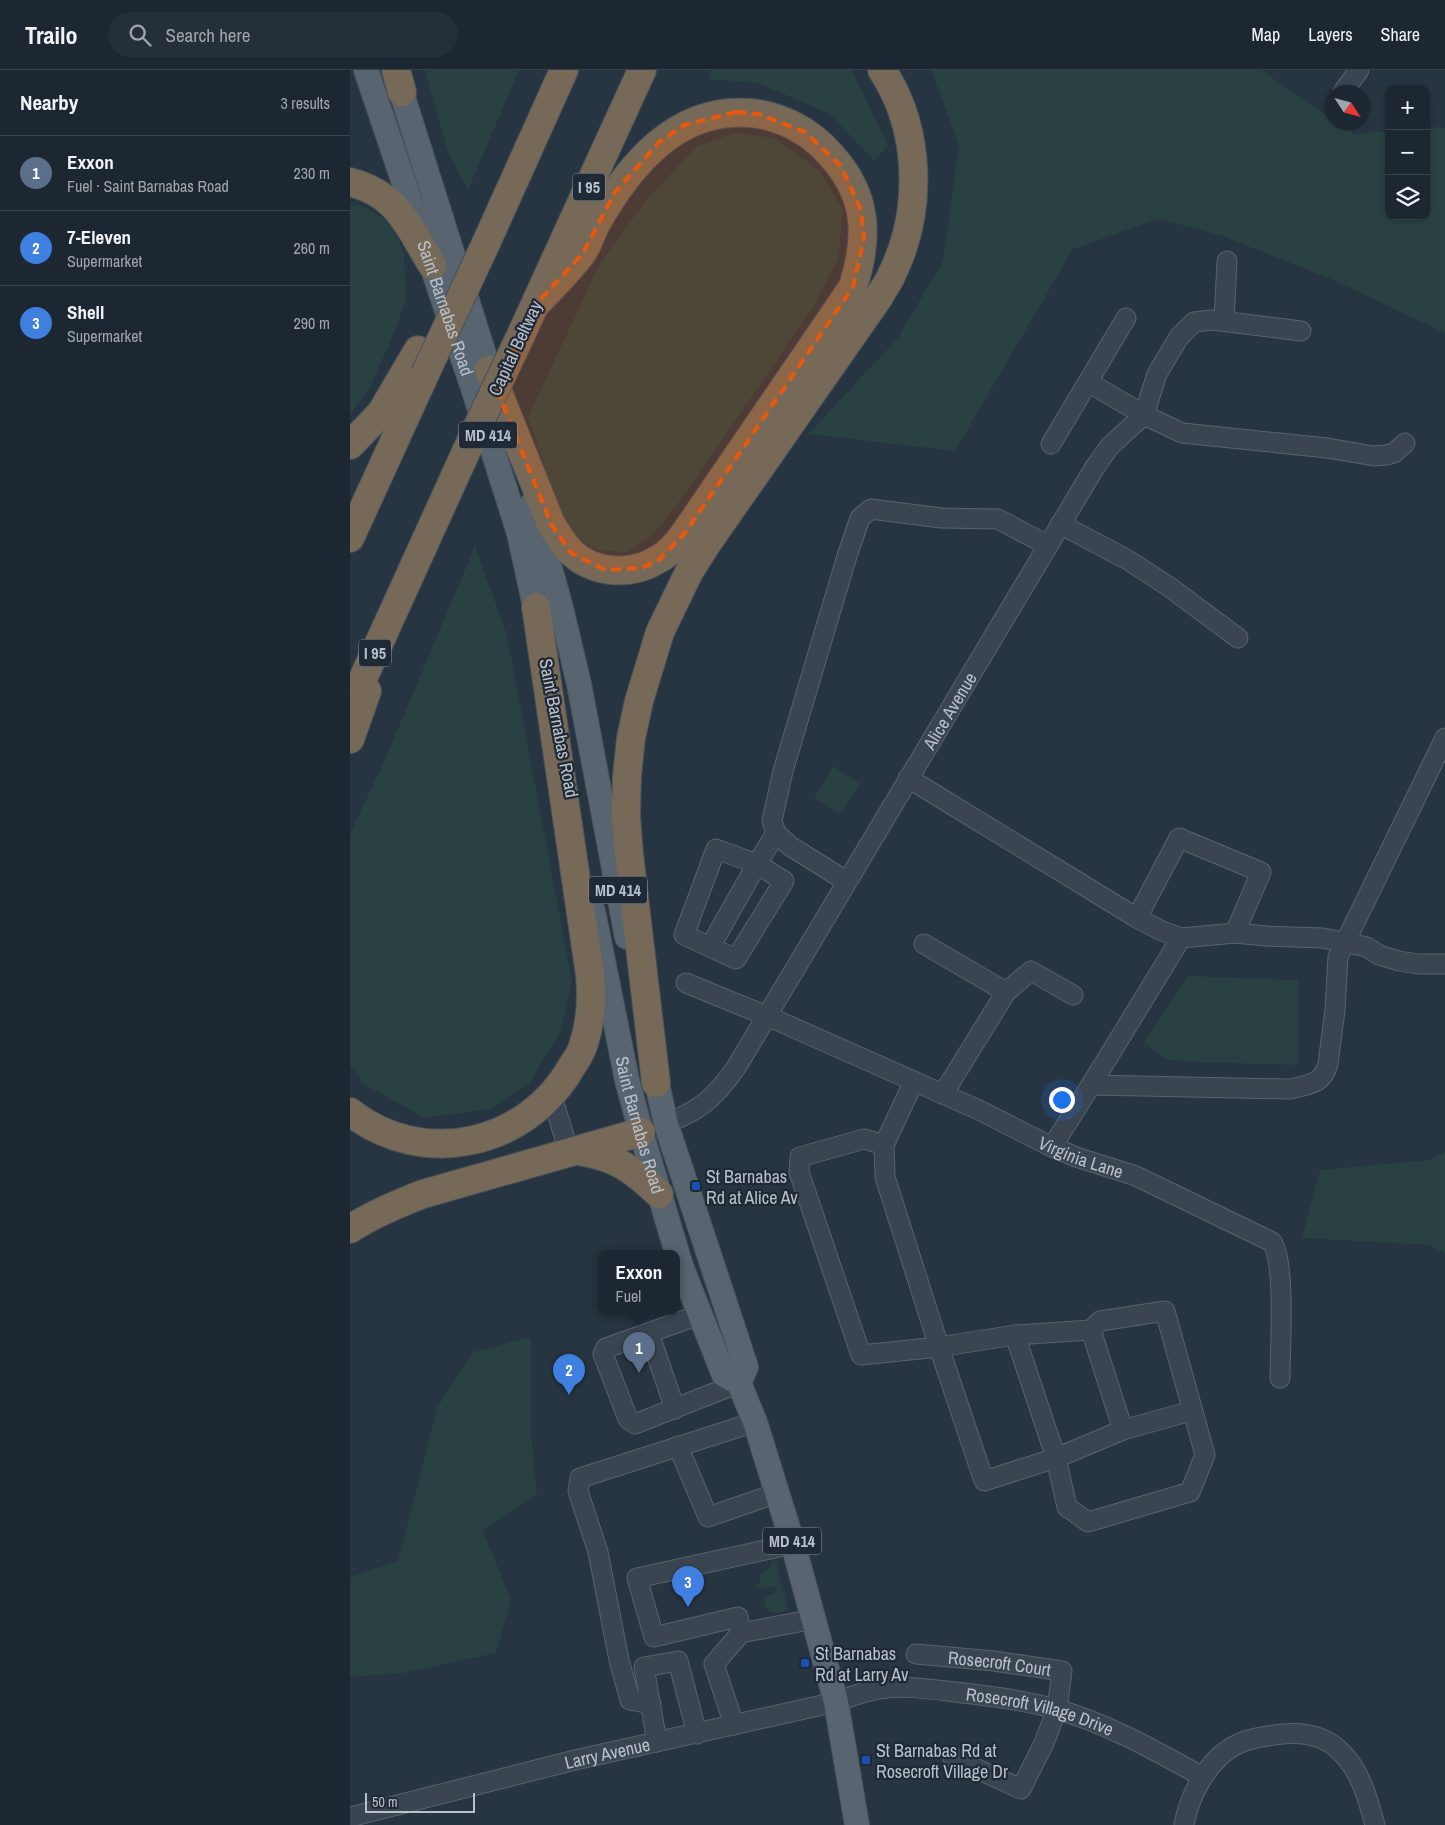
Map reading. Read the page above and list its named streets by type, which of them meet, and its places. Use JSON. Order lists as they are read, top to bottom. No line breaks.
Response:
{"streets":{"highway":["I 95","Capital Beltway"],"main road":["Saint Barnabas Road","MD 414"],"street":["Alice Avenue","Virginia Lane","Rosecroft Court","Rosecroft Village Drive","Larry Avenue"]},"crossings":[["Saint Barnabas Road","Larry Avenue"],["Alice Avenue","Virginia Lane"],["Rosecroft Court","Rosecroft Village Drive"],["Rosecroft Village Drive","Larry Avenue"]],"places":{"transit":["St Barnabas Rd at Alice Av","St Barnabas Rd at Larry Av","St Barnabas Rd at Rosecroft Village Dr"]},"scale_bar":"50 m","north":"bottom right","page":{"header":"Trailo","search":"Search here","nav":["Map","Layers","Share"],"heading":["Nearby","3 results"],"map_buttons":["+","−"],"list":[{"mark":"1","name":"Exxon","note":"Fuel · Saint Barnabas Road","value":"230 m"},{"mark":"2","name":"7-Eleven","note":"Supermarket","value":"260 m"},{"mark":"3","name":"Shell","note":"Supermarket","value":"290 m"}],"popup":["Exxon","Fuel"],"pins":["1","2","3"],"scale":"50 m"}}
